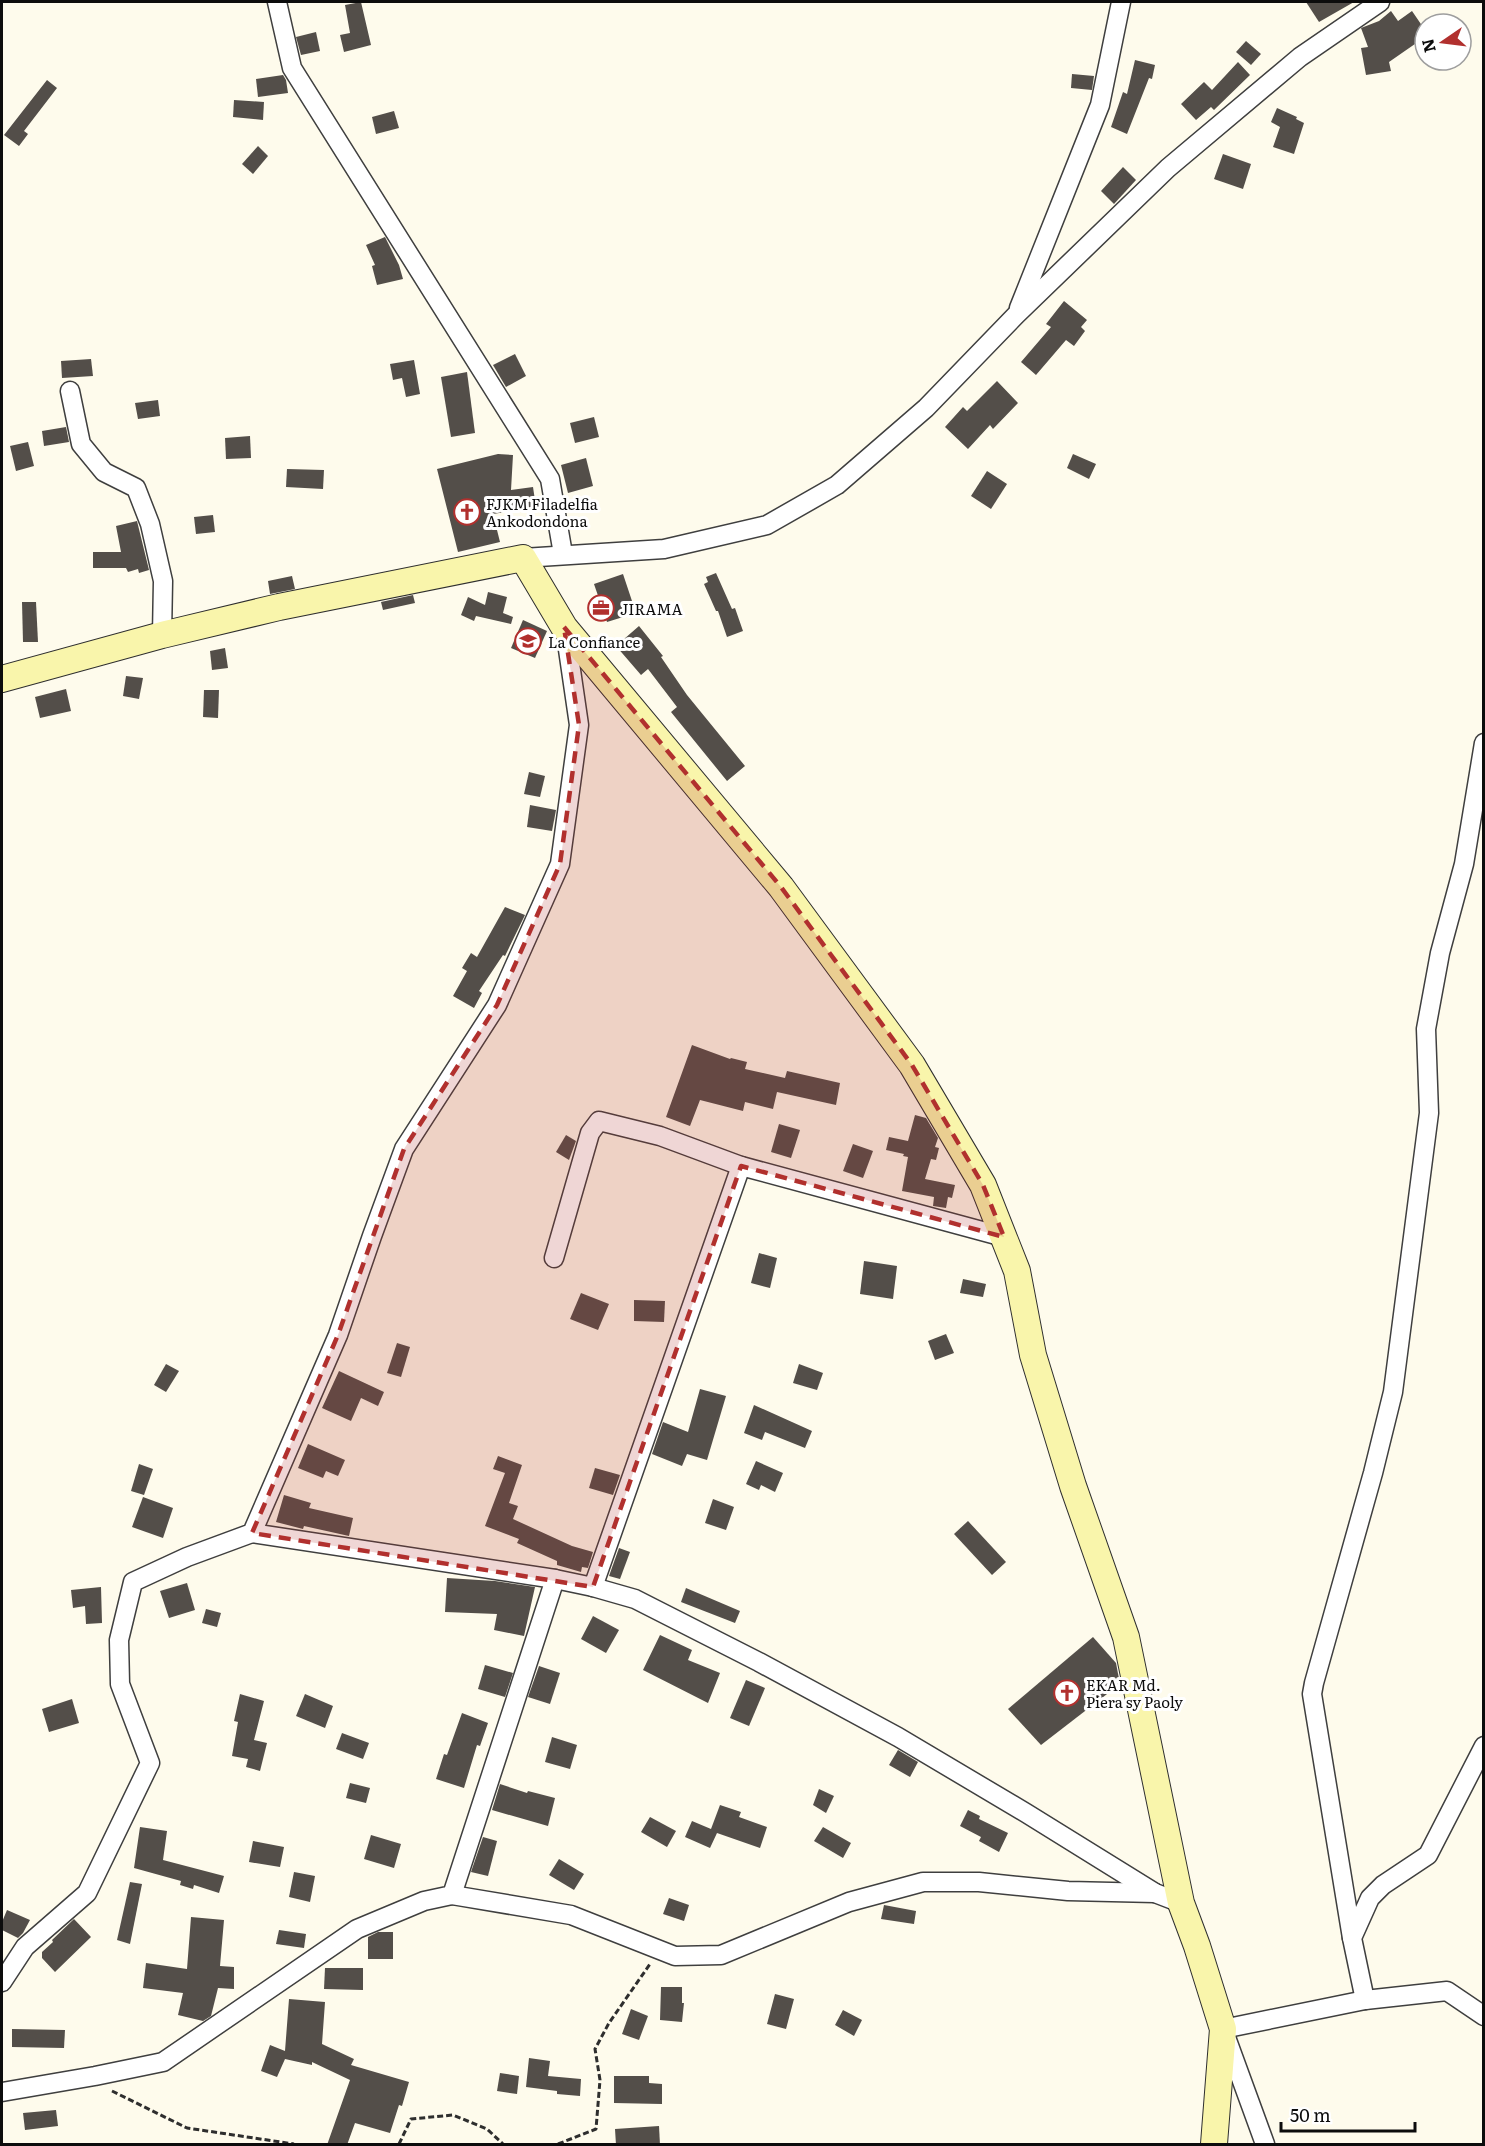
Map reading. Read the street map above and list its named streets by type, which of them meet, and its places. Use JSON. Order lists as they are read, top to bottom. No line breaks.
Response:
{"places":{"church":["FJKM Filadelfia Ankodondona","EKAR Md. Piera sy Paoly"],"office":["JIRAMA"],"school or university":["La Confiance"]},"scale_bar":"50 m","north":"left"}
